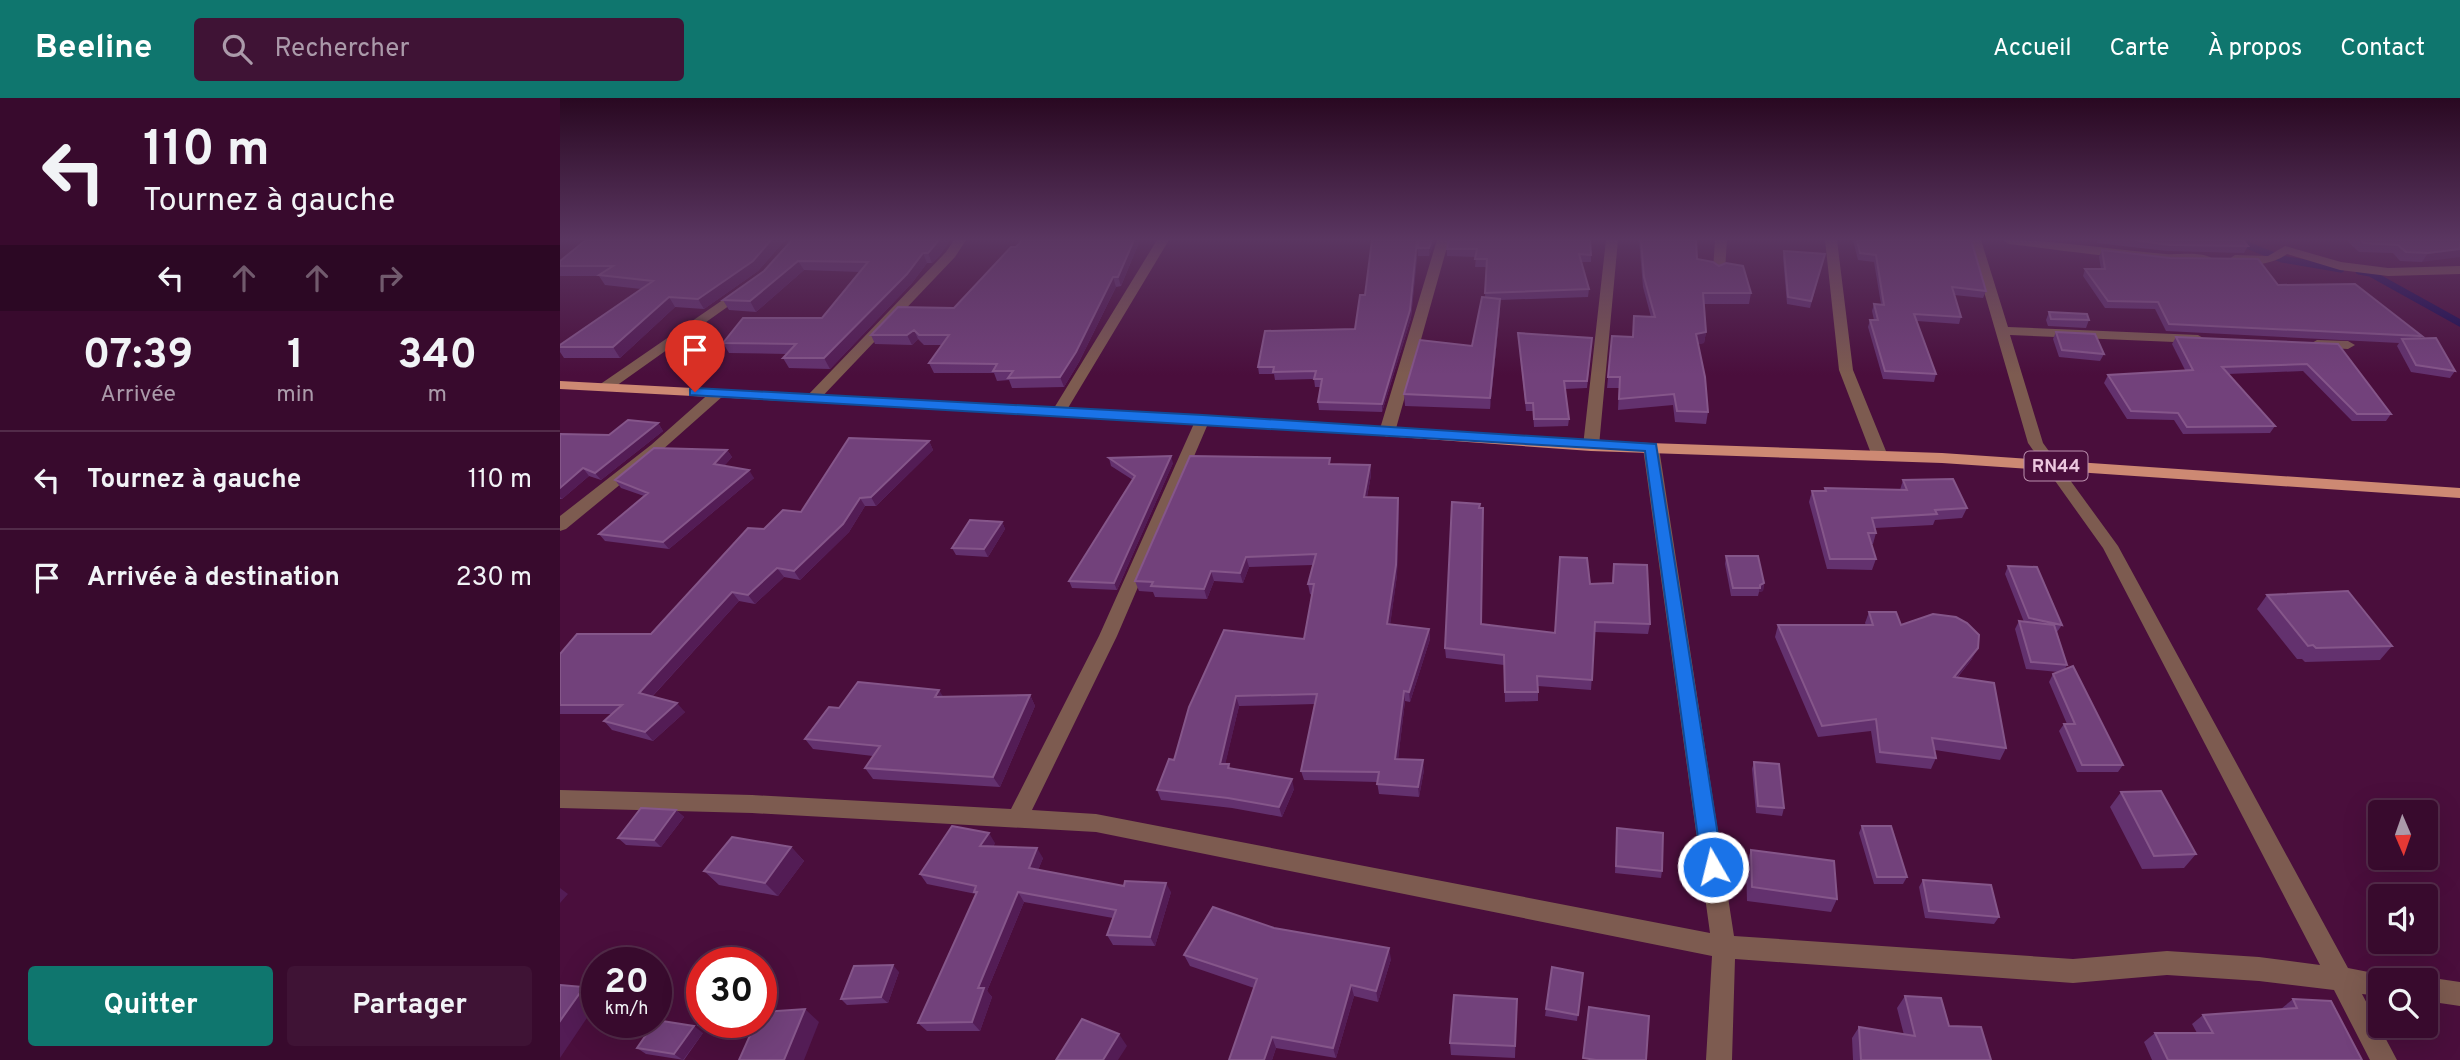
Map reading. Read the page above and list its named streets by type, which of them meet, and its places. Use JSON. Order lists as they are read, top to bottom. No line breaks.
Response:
{"streets":{"main road":["RN44"]},"north":"bottom","page":{"header":"Beeline","search":"Rechercher","nav":["Accueil","Carte","À propos","Contact"],"turn":["110 m","Tournez à gauche"],"eta":["07:39","Arrivée","1","min","340","m"],"list":[{"name":"Tournez à gauche","value":"110 m"},{"name":"Arrivée à destination","value":"230 m"}],"speed":"20 km/h","limit":"30","buttons":["Quitter","Partager"]}}
